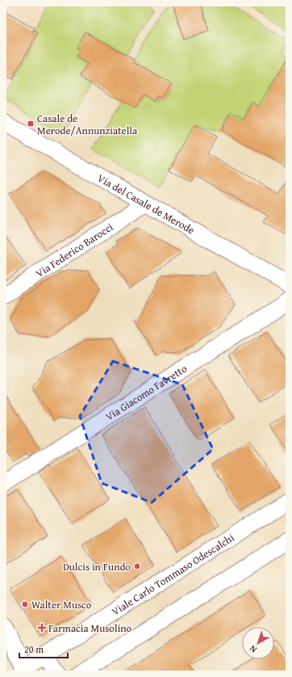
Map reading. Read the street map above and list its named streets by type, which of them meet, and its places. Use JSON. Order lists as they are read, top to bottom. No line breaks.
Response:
{"streets":{"street":["Via del Casale de Merode","Via Federico Barocci","Via Giacomo Favretto","Viale Carlo Tommaso Odescalchi"]},"crossings":[["Via del Casale de Merode","Via Federico Barocci"]],"places":{"transit":["Casale de Merode/Annunziatella"],"other":["Dulcis in Fundo","Walter Musco"],"health":["Farmacia Musolino"]},"scale_bar":"20 m","north":"bottom left"}
